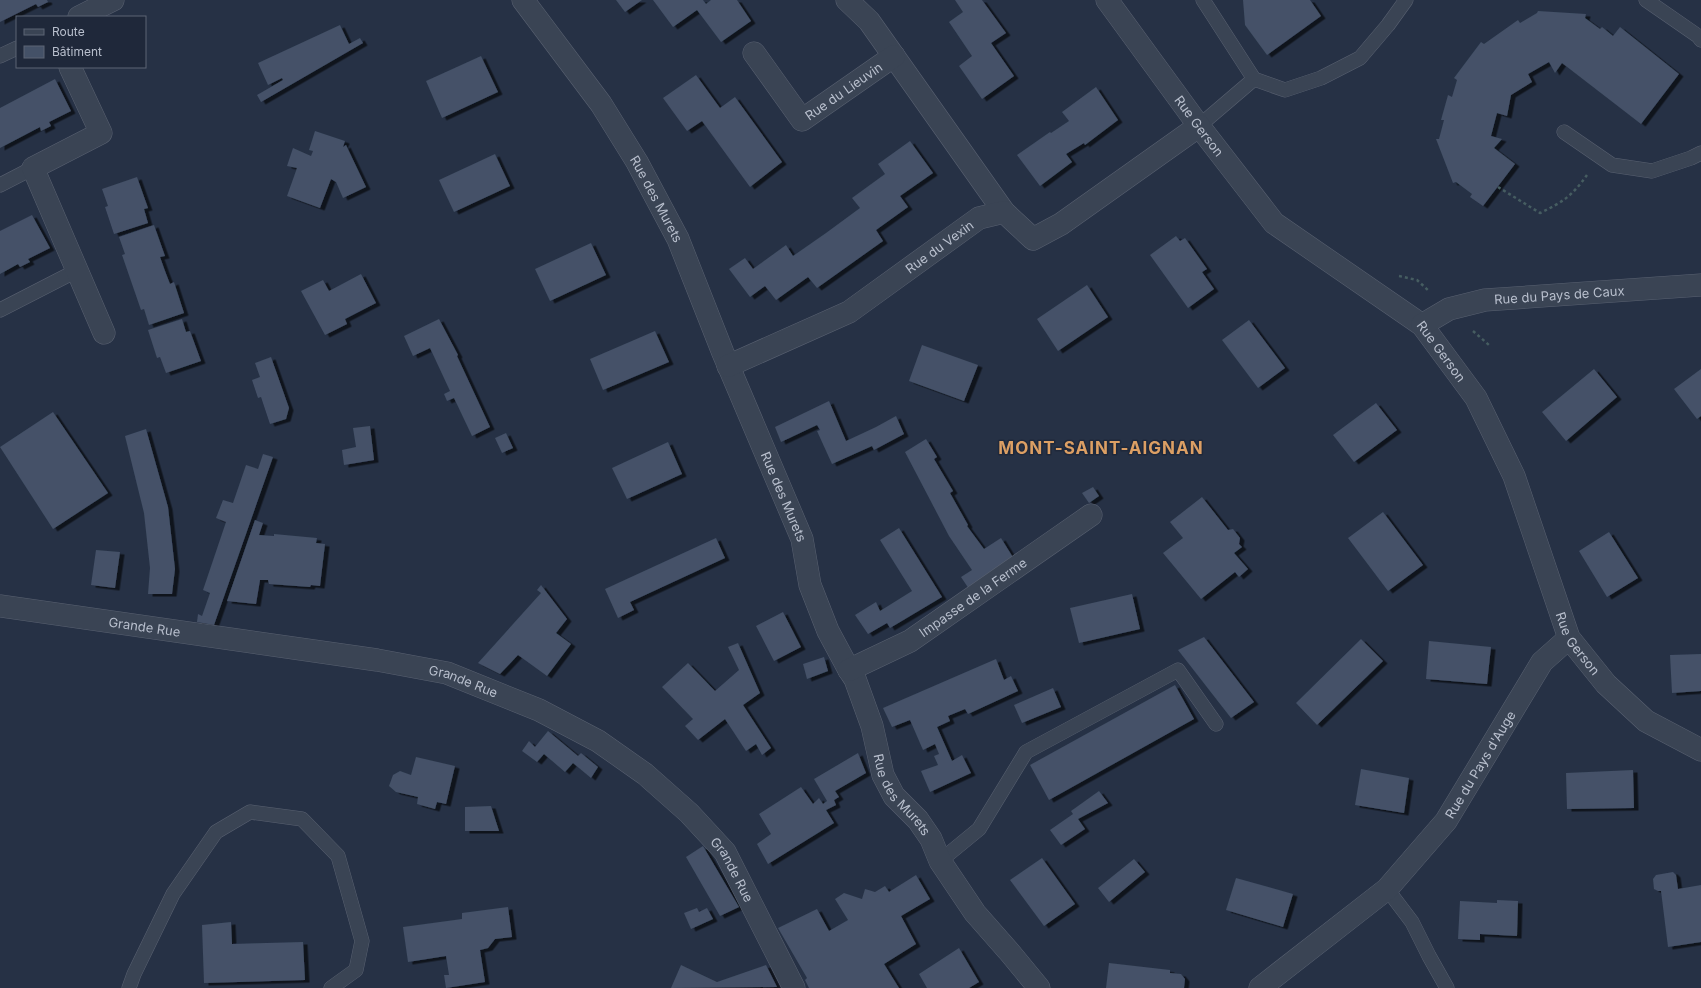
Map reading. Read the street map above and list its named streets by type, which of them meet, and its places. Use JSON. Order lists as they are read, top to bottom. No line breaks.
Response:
{"streets":{"street":["Rue du Lieuvin","Rue Gerson","Rue des Murets","Rue du Vexin","Rue du Pays de Caux","Impasse de la Ferme","Grande Rue","Rue du Pays d'Auge"]},"crossings":[["Rue du Lieuvin","Rue du Vexin"],["Rue Gerson","Rue du Pays de Caux"],["Rue Gerson","Rue du Pays d'Auge"],["Rue des Murets","Rue du Vexin"],["Rue des Murets","Impasse de la Ferme"]],"districts":["MONT-SAINT-AIGNAN"],"legend":["Route","Bâtiment"]}
